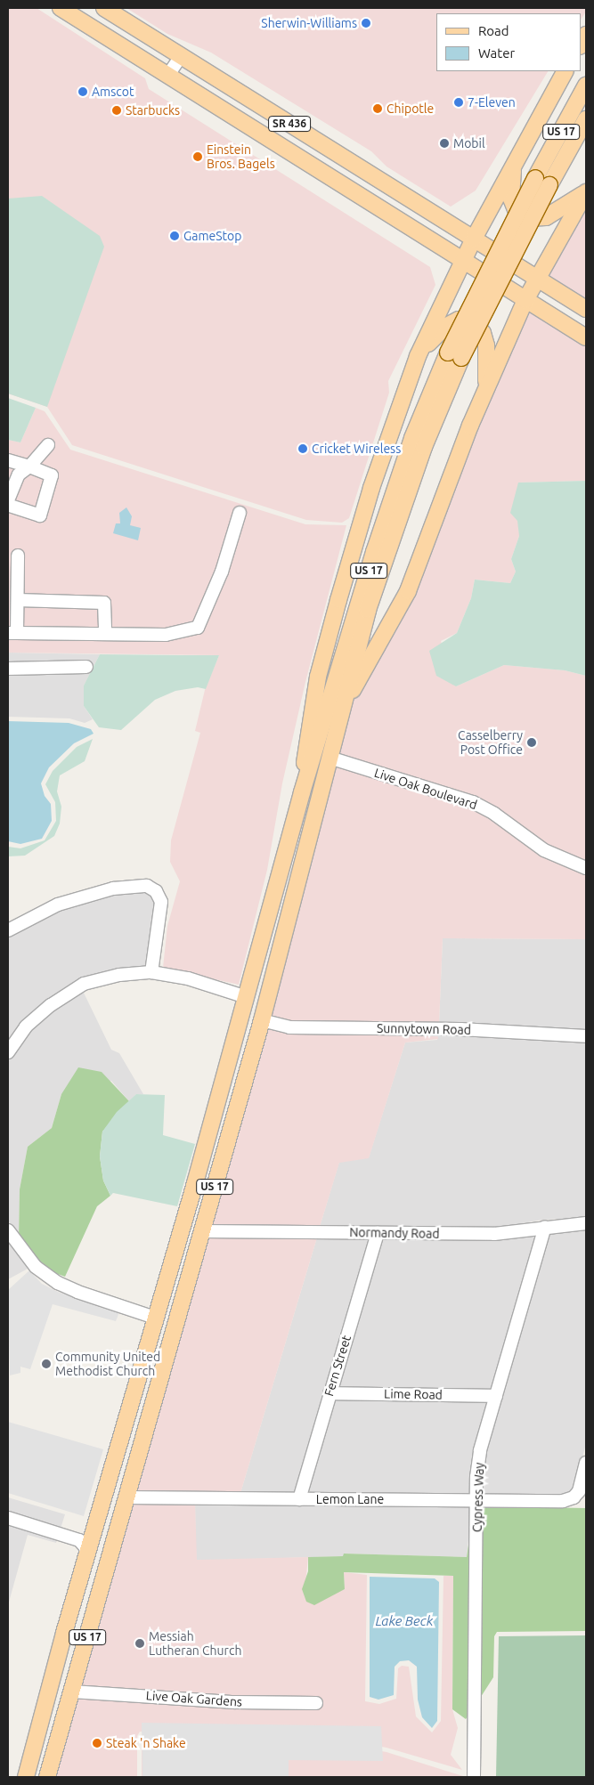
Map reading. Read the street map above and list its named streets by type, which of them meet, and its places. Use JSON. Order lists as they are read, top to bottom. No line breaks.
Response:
{"streets":{"main road":["SR 436","US 17"],"street":["Live Oak Boulevard","Sunnytown Road","Normandy Road","Fern Street","Lime Road","Cypress Way","Lemon Lane","Live Oak Gardens"]},"crossings":[["US 17","Live Oak Boulevard"],["US 17","Sunnytown Road"],["US 17","Normandy Road"],["US 17","Lemon Lane"],["US 17","Live Oak Gardens"],["Normandy Road","Fern Street"],["Normandy Road","Cypress Way"],["Fern Street","Lime Road"],["Fern Street","Lemon Lane"],["Lime Road","Cypress Way"],["Cypress Way","Lemon Lane"]],"water":["Lake Beck"],"places":["Sherwin-Williams","Amscot","7-Eleven","Chipotle","Starbucks","Mobil","Einstein Bros. Bagels","GameStop","Cricket Wireless","Casselberry Post Office","Community United Methodist Church","Messiah Lutheran Church","Steak 'n Shake"],"legend":["Road","Water"]}
